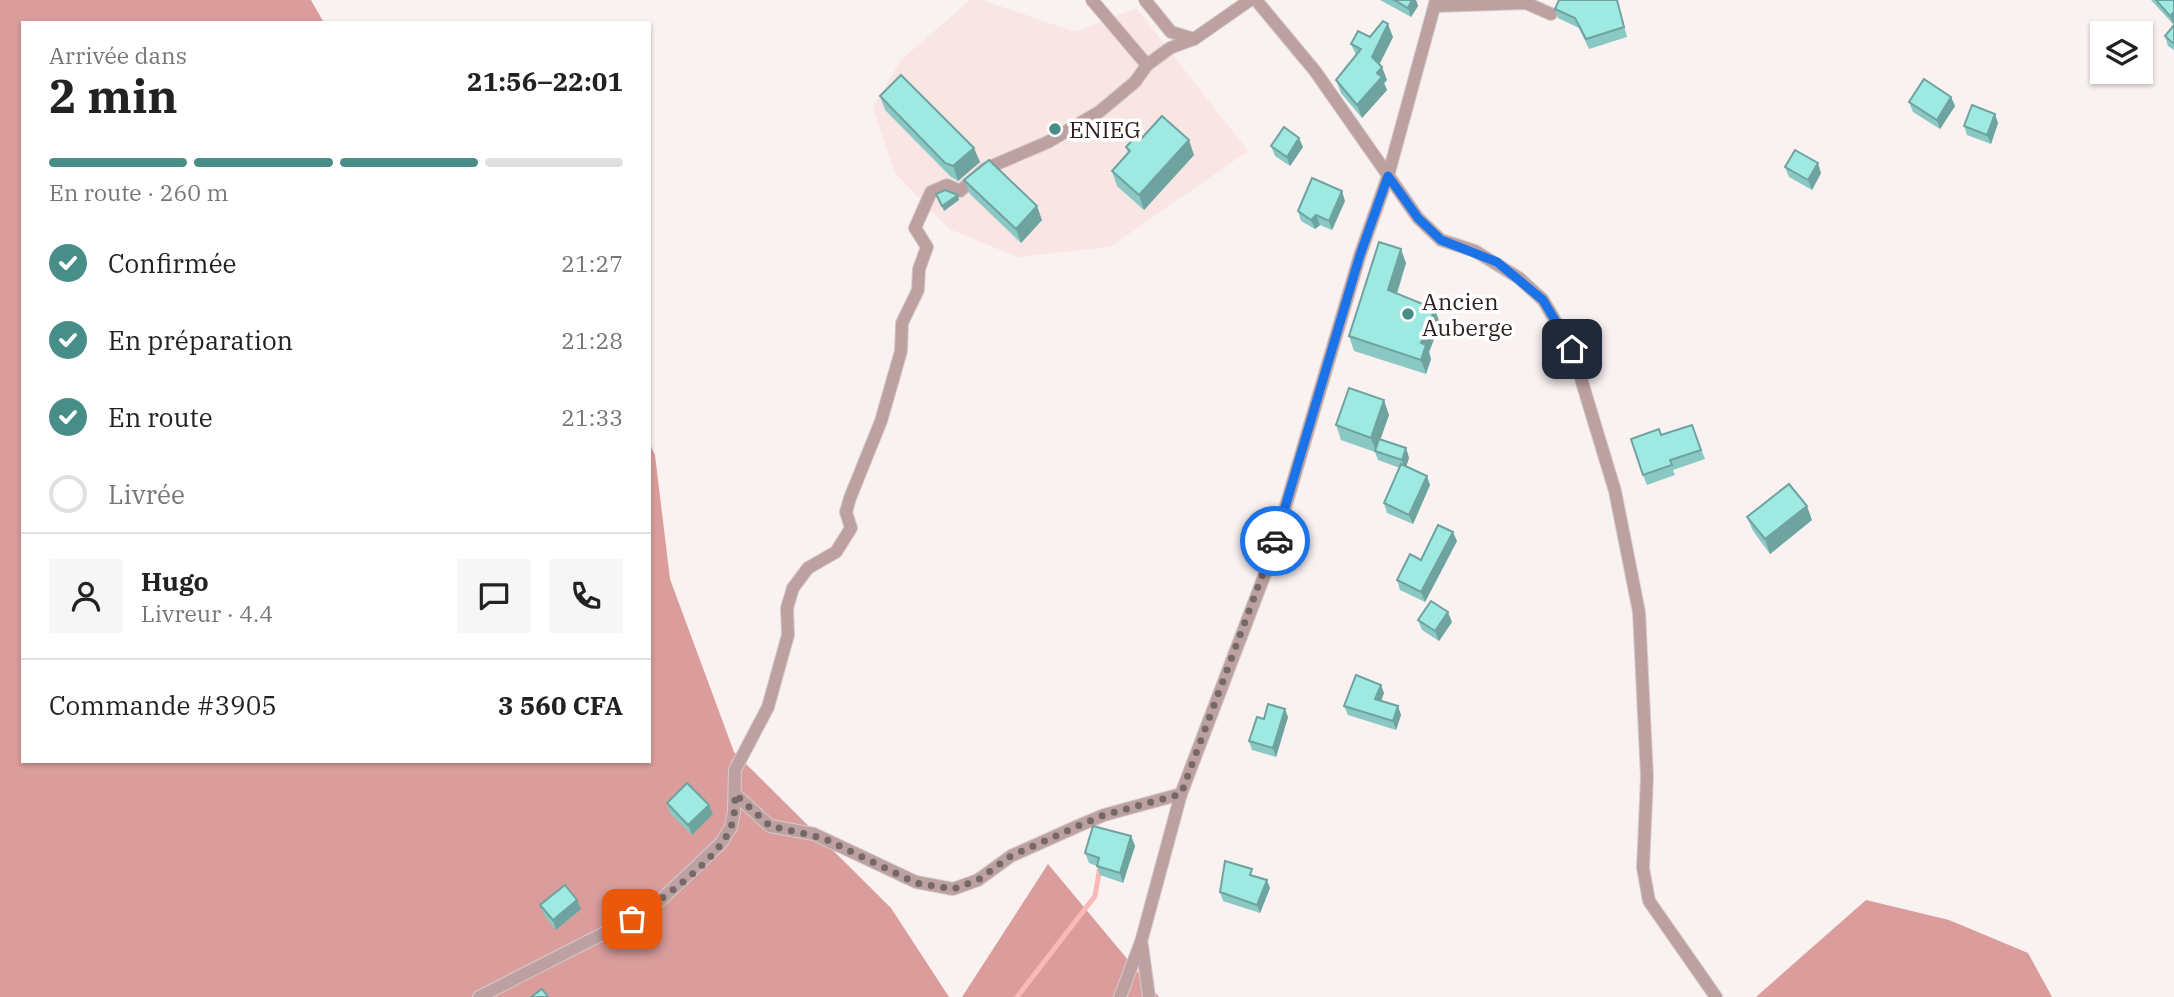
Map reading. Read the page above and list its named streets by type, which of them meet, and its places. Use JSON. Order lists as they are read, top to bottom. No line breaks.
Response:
{"places":["ENIEG","Ancien Auberge"],"page":{"heading":["2 min","Arrivée dans","21:56–22:01"],"panel":["Hugo","Livreur · 4.4","Commande #3905","3 560 CFA"],"bar":"En route · 260 m","list":[["Confirmée","21:27"],["En préparation","21:28"],["En route","21:33"],"Livrée"]}}
